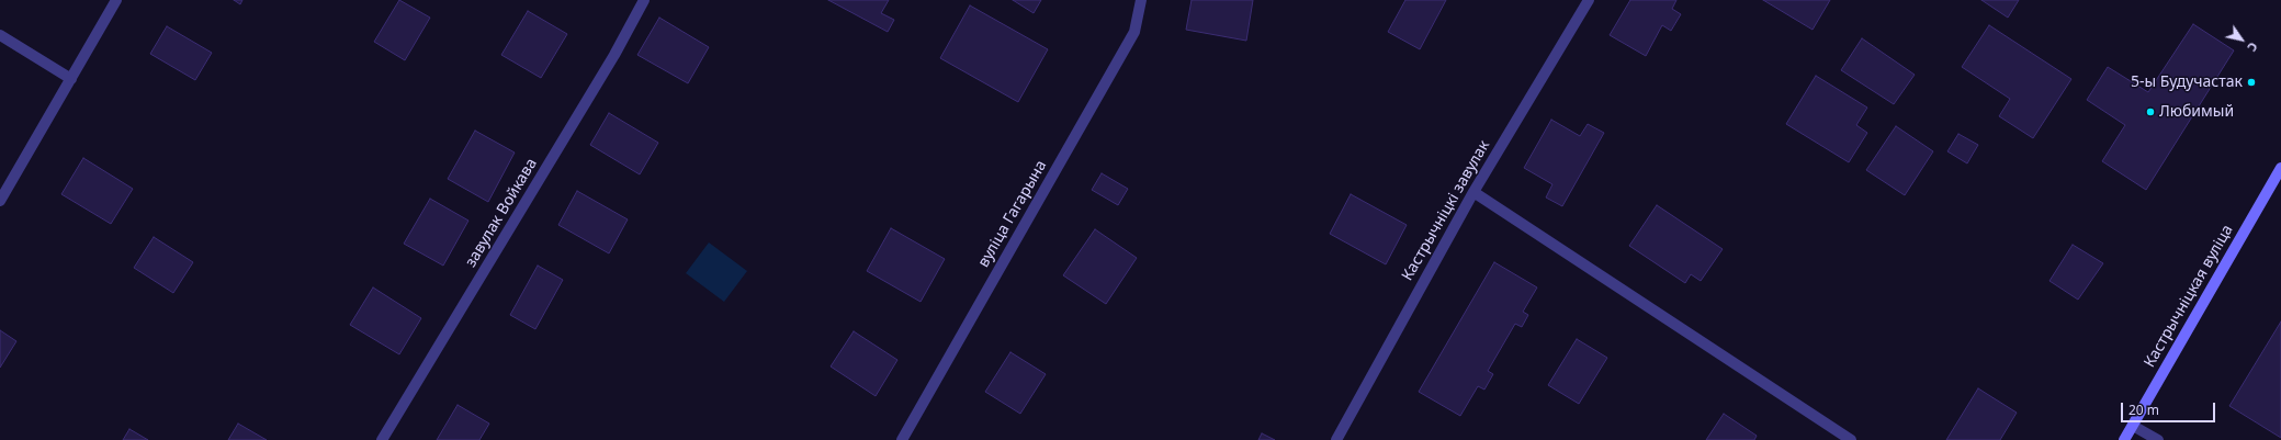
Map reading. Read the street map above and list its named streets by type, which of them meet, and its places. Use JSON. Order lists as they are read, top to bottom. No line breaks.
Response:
{"streets":{"street":["Кастрычніцкі завулак","завулак Войкава","вуліца Гагарына","Кастрычніцкая вуліца"]},"places":["5-ы Будучастак","Любимый"],"scale_bar":"20 m","north":"bottom right"}
